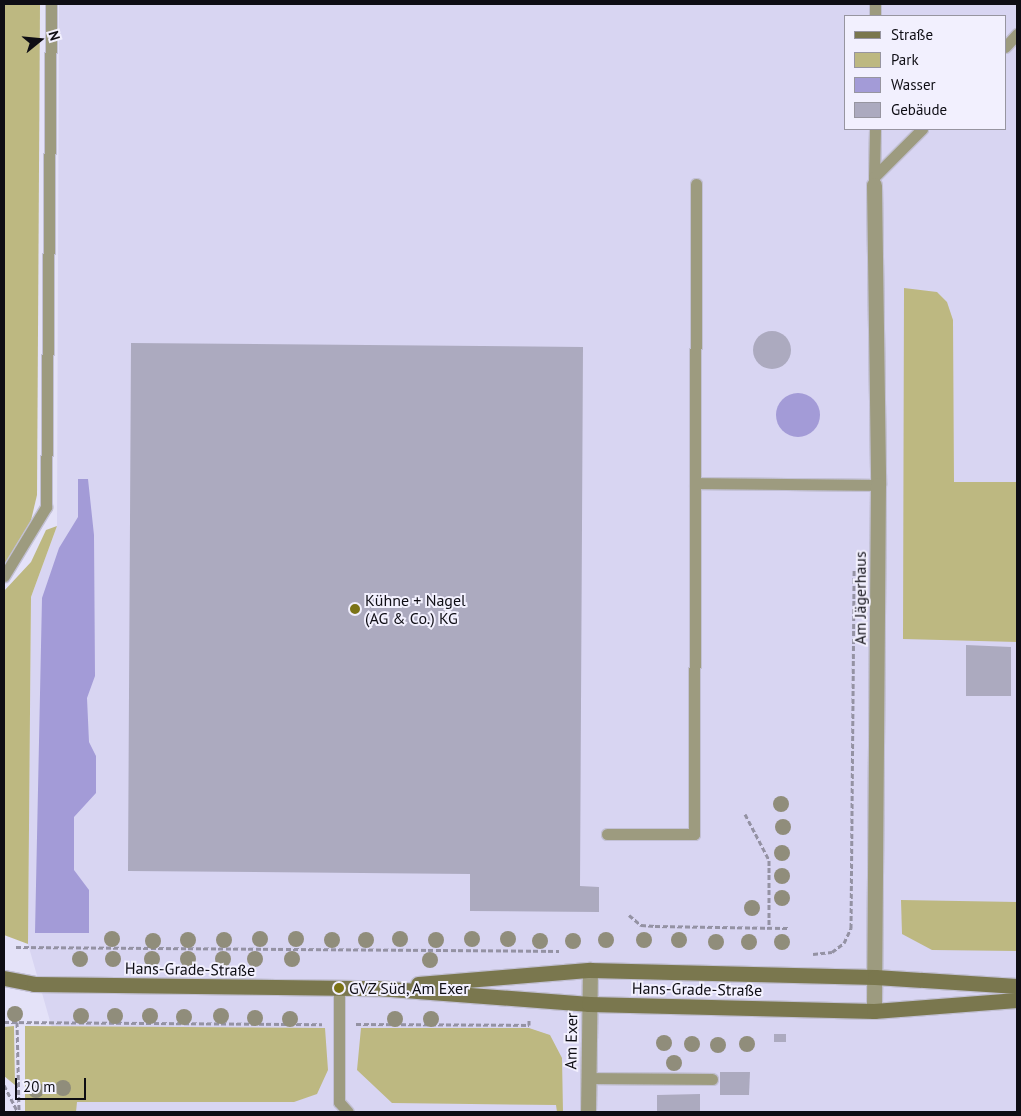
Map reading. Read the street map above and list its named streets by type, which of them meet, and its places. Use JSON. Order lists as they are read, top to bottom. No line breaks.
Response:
{"streets":{"street":["Am Jägerhaus","Hans-Grade-Straße","Am Exer"]},"crossings":[["Am Jägerhaus","Hans-Grade-Straße"],["Hans-Grade-Straße","Am Exer"]],"places":["Kühne + Nagel (AG & Co.) KG","GVZ Süd, Am Exer"],"legend":["Straße","Park","Wasser","Gebäude"],"scale_bar":"20 m","north":"right"}
